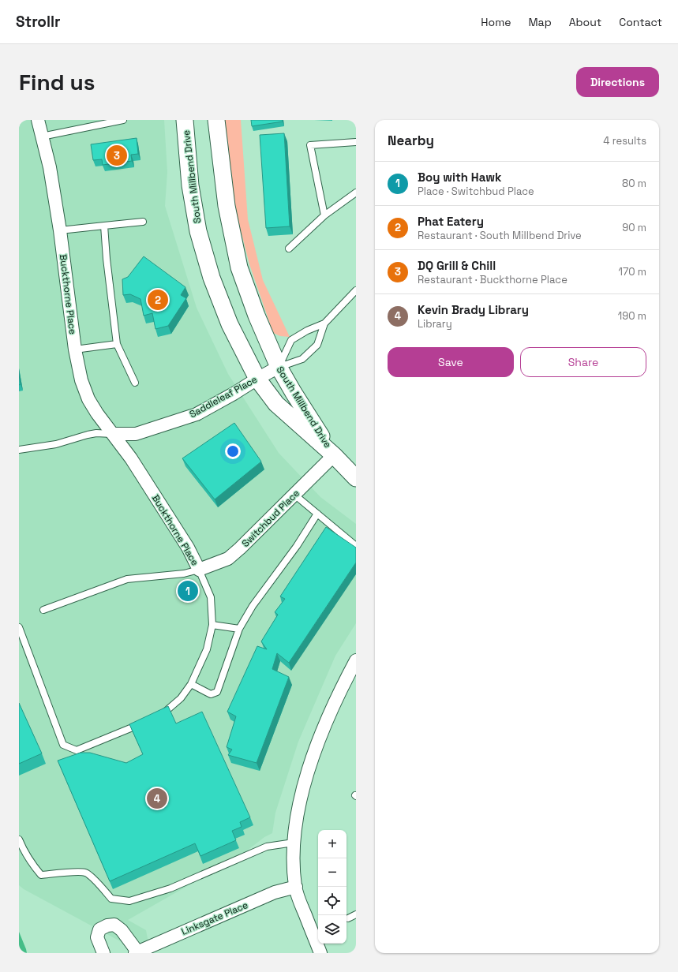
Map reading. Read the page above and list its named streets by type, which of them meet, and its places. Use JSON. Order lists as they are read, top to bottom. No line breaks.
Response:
{"streets":{"street":["South Millbend Drive","Buckthorne Place","Saddleleaf Place","Switchbud Place","Linksgate Place"]},"crossings":[["South Millbend Drive","Saddleleaf Place"],["South Millbend Drive","Switchbud Place"],["Buckthorne Place","Saddleleaf Place"],["Buckthorne Place","Switchbud Place"]],"page":{"header":"Strollr","nav":["Home","Map","About","Contact"],"buttons":["Directions",["Save","Share"]],"title":"Find us","heading":["Nearby","4 results"],"pins":["3","2","1","4"],"list":[{"mark":"1","name":"Boy with Hawk","note":"Place · Switchbud Place","value":"80 m"},{"mark":"2","name":"Phat Eatery","note":"Restaurant · South Millbend Drive","value":"90 m"},{"mark":"3","name":"DQ Grill & Chill","note":"Restaurant · Buckthorne Place","value":"170 m"},{"mark":"4","name":"Kevin Brady Library","note":"Library","value":"190 m"}],"map_buttons":["+","−"]}}
